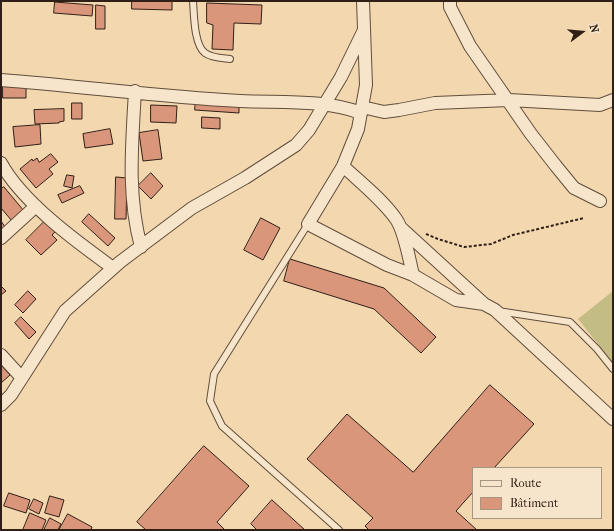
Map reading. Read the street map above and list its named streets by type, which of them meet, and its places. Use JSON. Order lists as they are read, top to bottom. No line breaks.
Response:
{"legend":["Route","Bâtiment"],"north":"right"}
